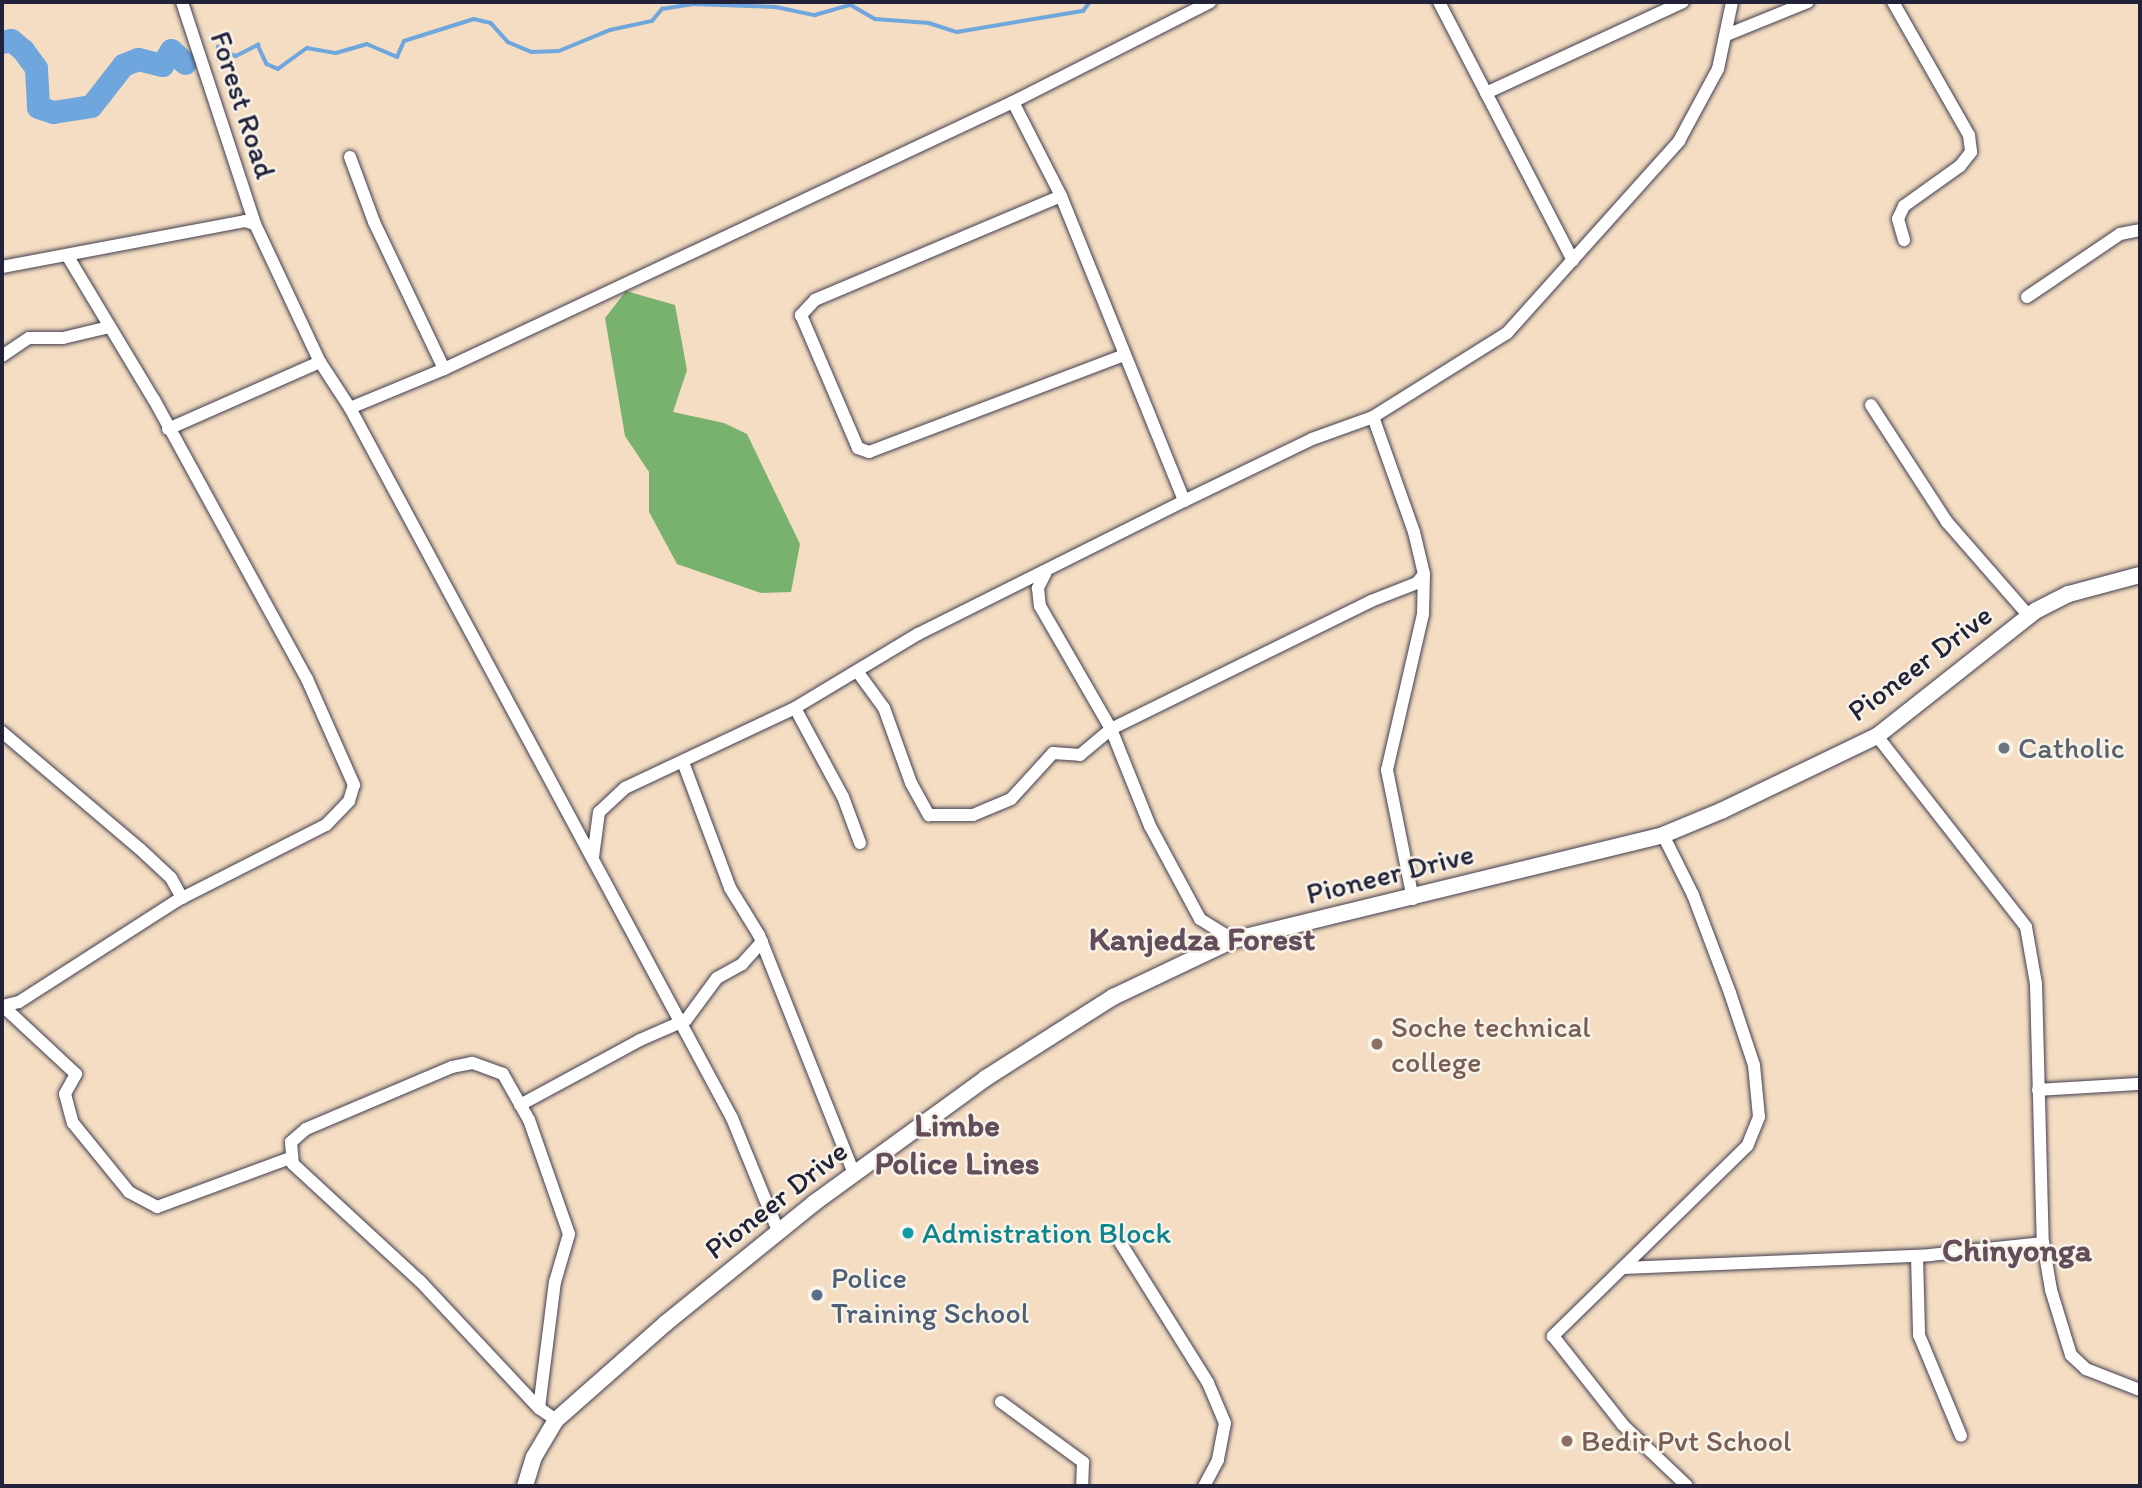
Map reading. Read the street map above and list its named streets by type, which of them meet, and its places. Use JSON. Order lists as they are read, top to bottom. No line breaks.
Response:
{"streets":{"street":["Forest Road","Pioneer Drive"]},"crossings":[["Forest Road","Pioneer Drive"]],"districts":["Kanjedza Forest","Limbe Police Lines","Chinyonga"],"places":["Catholic","Soche technical college","Admistration Block","Police Training School","Bedir Pvt School"]}
